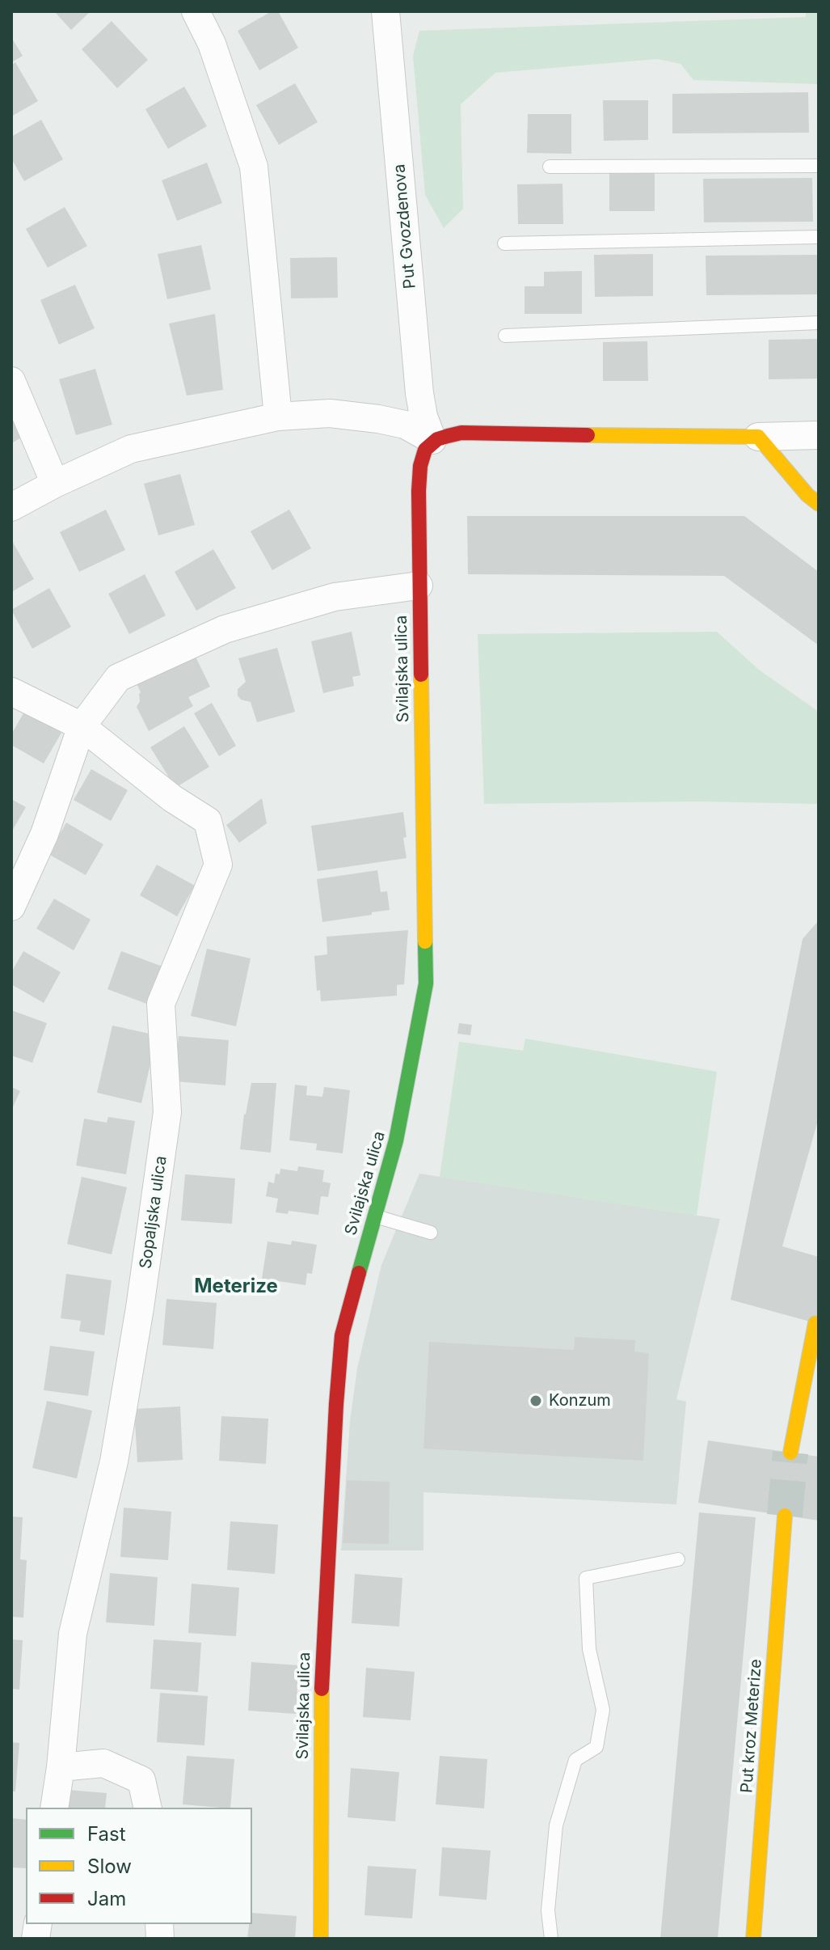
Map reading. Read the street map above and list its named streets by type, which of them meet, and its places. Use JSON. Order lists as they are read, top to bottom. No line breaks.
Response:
{"streets":{"street":["Put Gvozdenova","Svilajska ulica","Sopaljska ulica","Put kroz Meterize"]},"crossings":[["Put Gvozdenova","Svilajska ulica"]],"districts":["Meterize"],"places":["Konzum"],"legend":["Fast","Slow","Jam"]}
